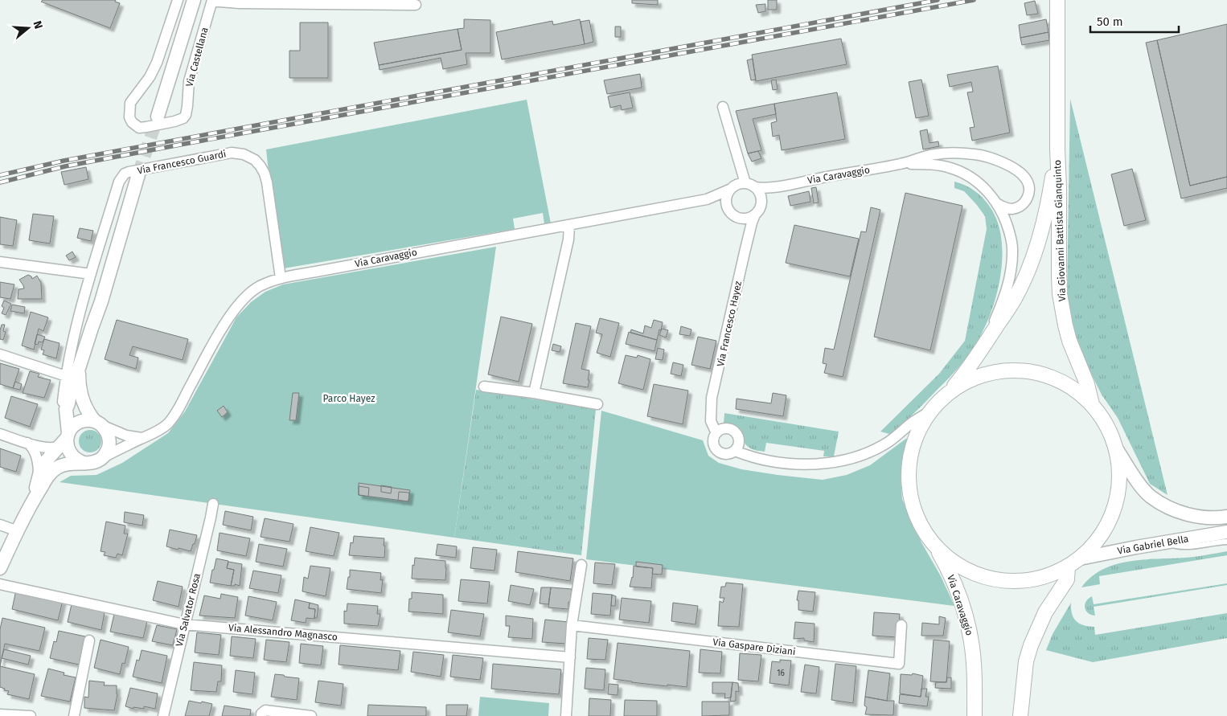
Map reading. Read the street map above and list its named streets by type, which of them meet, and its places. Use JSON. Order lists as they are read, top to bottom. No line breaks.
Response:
{"streets":{"main road":["Via Caravaggio","Via Giovanni Battista Gianquinto"],"street":["Via Castellana","Via Francesco Guardi","Via Francesco Hayez","Via Gabriel Bella","Via Salvator Rosa","Via Alessandro Magnasco","Via Gaspare Diziani"]},"crossings":[["Via Francesco Guardi","Via Caravaggio"],["Via Caravaggio","Via Giovanni Battista Gianquinto"],["Via Caravaggio","Via Francesco Hayez"],["Via Salvator Rosa","Via Alessandro Magnasco"]],"parks":["Parco Hayez"],"house_numbers":["16"],"scale_bar":"50 m","north":"right"}
